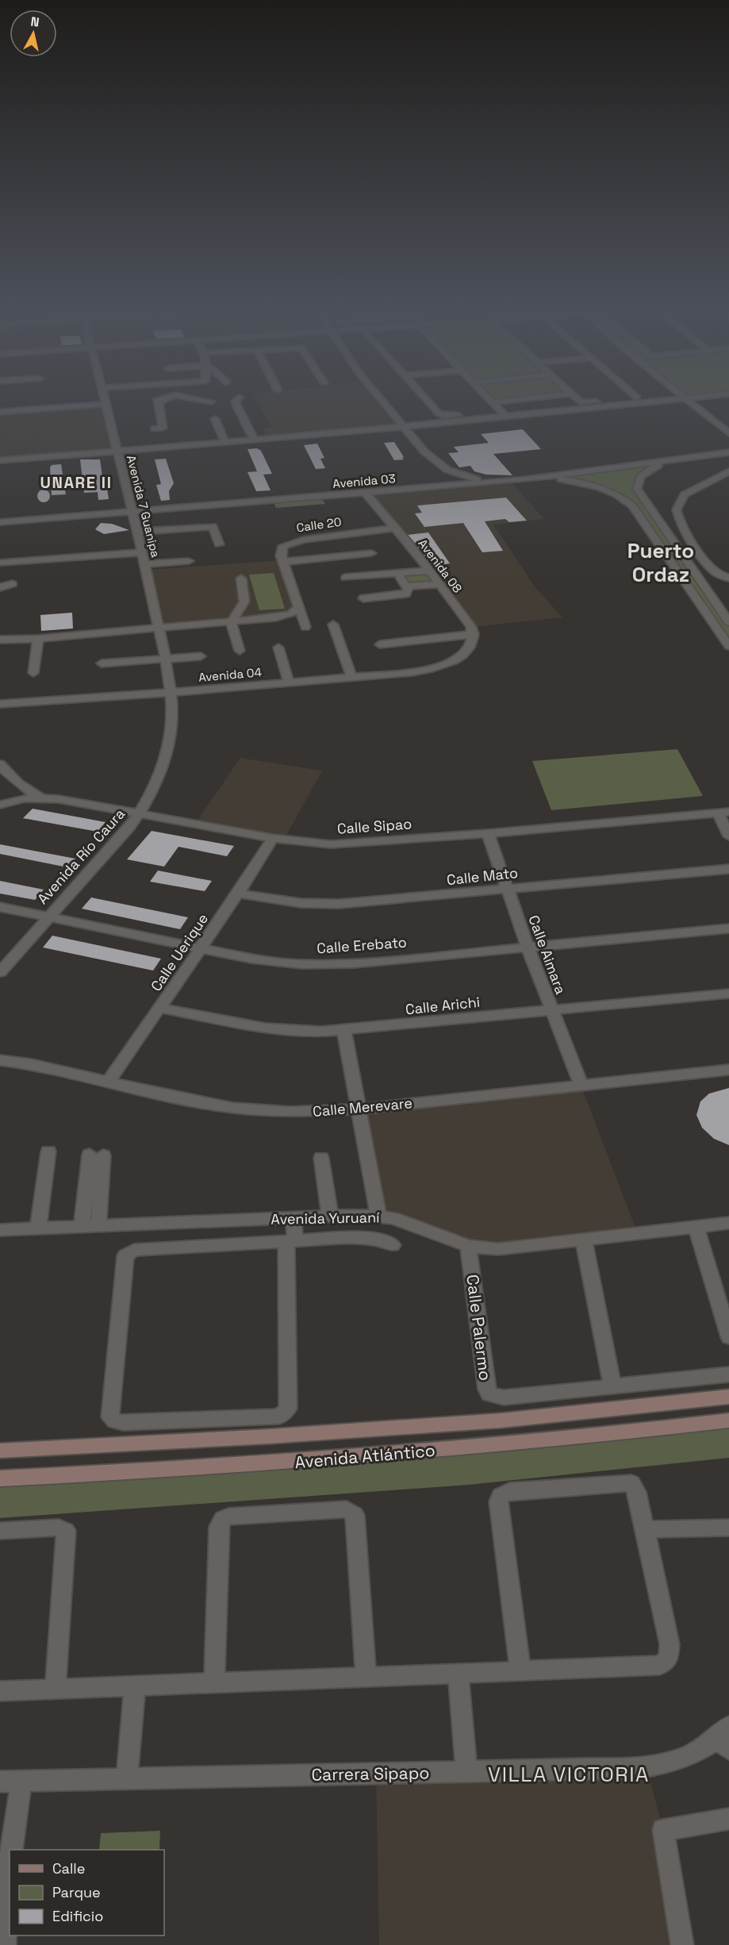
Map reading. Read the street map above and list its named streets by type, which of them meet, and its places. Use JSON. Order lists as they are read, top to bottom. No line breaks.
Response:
{"streets":{"main road":["Avenida Atlántico"],"street":["Avenida 03","Avenida 7 Guanipa","Calle 20","Avenida 08","Avenida 04","Calle Sipao","Avenida Río Caura","Calle Mato","Calle Erebato","Calle Uerique","Calle Aimara","Calle Arichi","Calle Merevare","Avenida Yuruaní","Calle Palermo","Carrera Sipapo"]},"crossings":[["Avenida 03","Avenida 7 Guanipa"],["Avenida 03","Avenida 08"],["Avenida 7 Guanipa","Avenida 04"],["Avenida 7 Guanipa","Avenida Río Caura"],["Calle 20","Avenida 08"],["Avenida 08","Avenida 04"],["Avenida 04","Avenida Río Caura"],["Calle Sipao","Avenida Río Caura"],["Calle Sipao","Calle Uerique"],["Calle Sipao","Calle Aimara"],["Avenida Río Caura","Calle Erebato"],["Calle Mato","Calle Uerique"],["Calle Mato","Calle Aimara"],["Calle Erebato","Calle Uerique"],["Calle Erebato","Calle Aimara"],["Calle Uerique","Calle Arichi"],["Calle Uerique","Calle Merevare"],["Calle Aimara","Calle Arichi"],["Calle Aimara","Calle Merevare"],["Avenida Yuruaní","Calle Palermo"]],"districts":["UNARE II","Puerto Ordaz","VILLA VICTORIA"],"legend":["Calle","Parque","Edificio"],"north":"top"}
